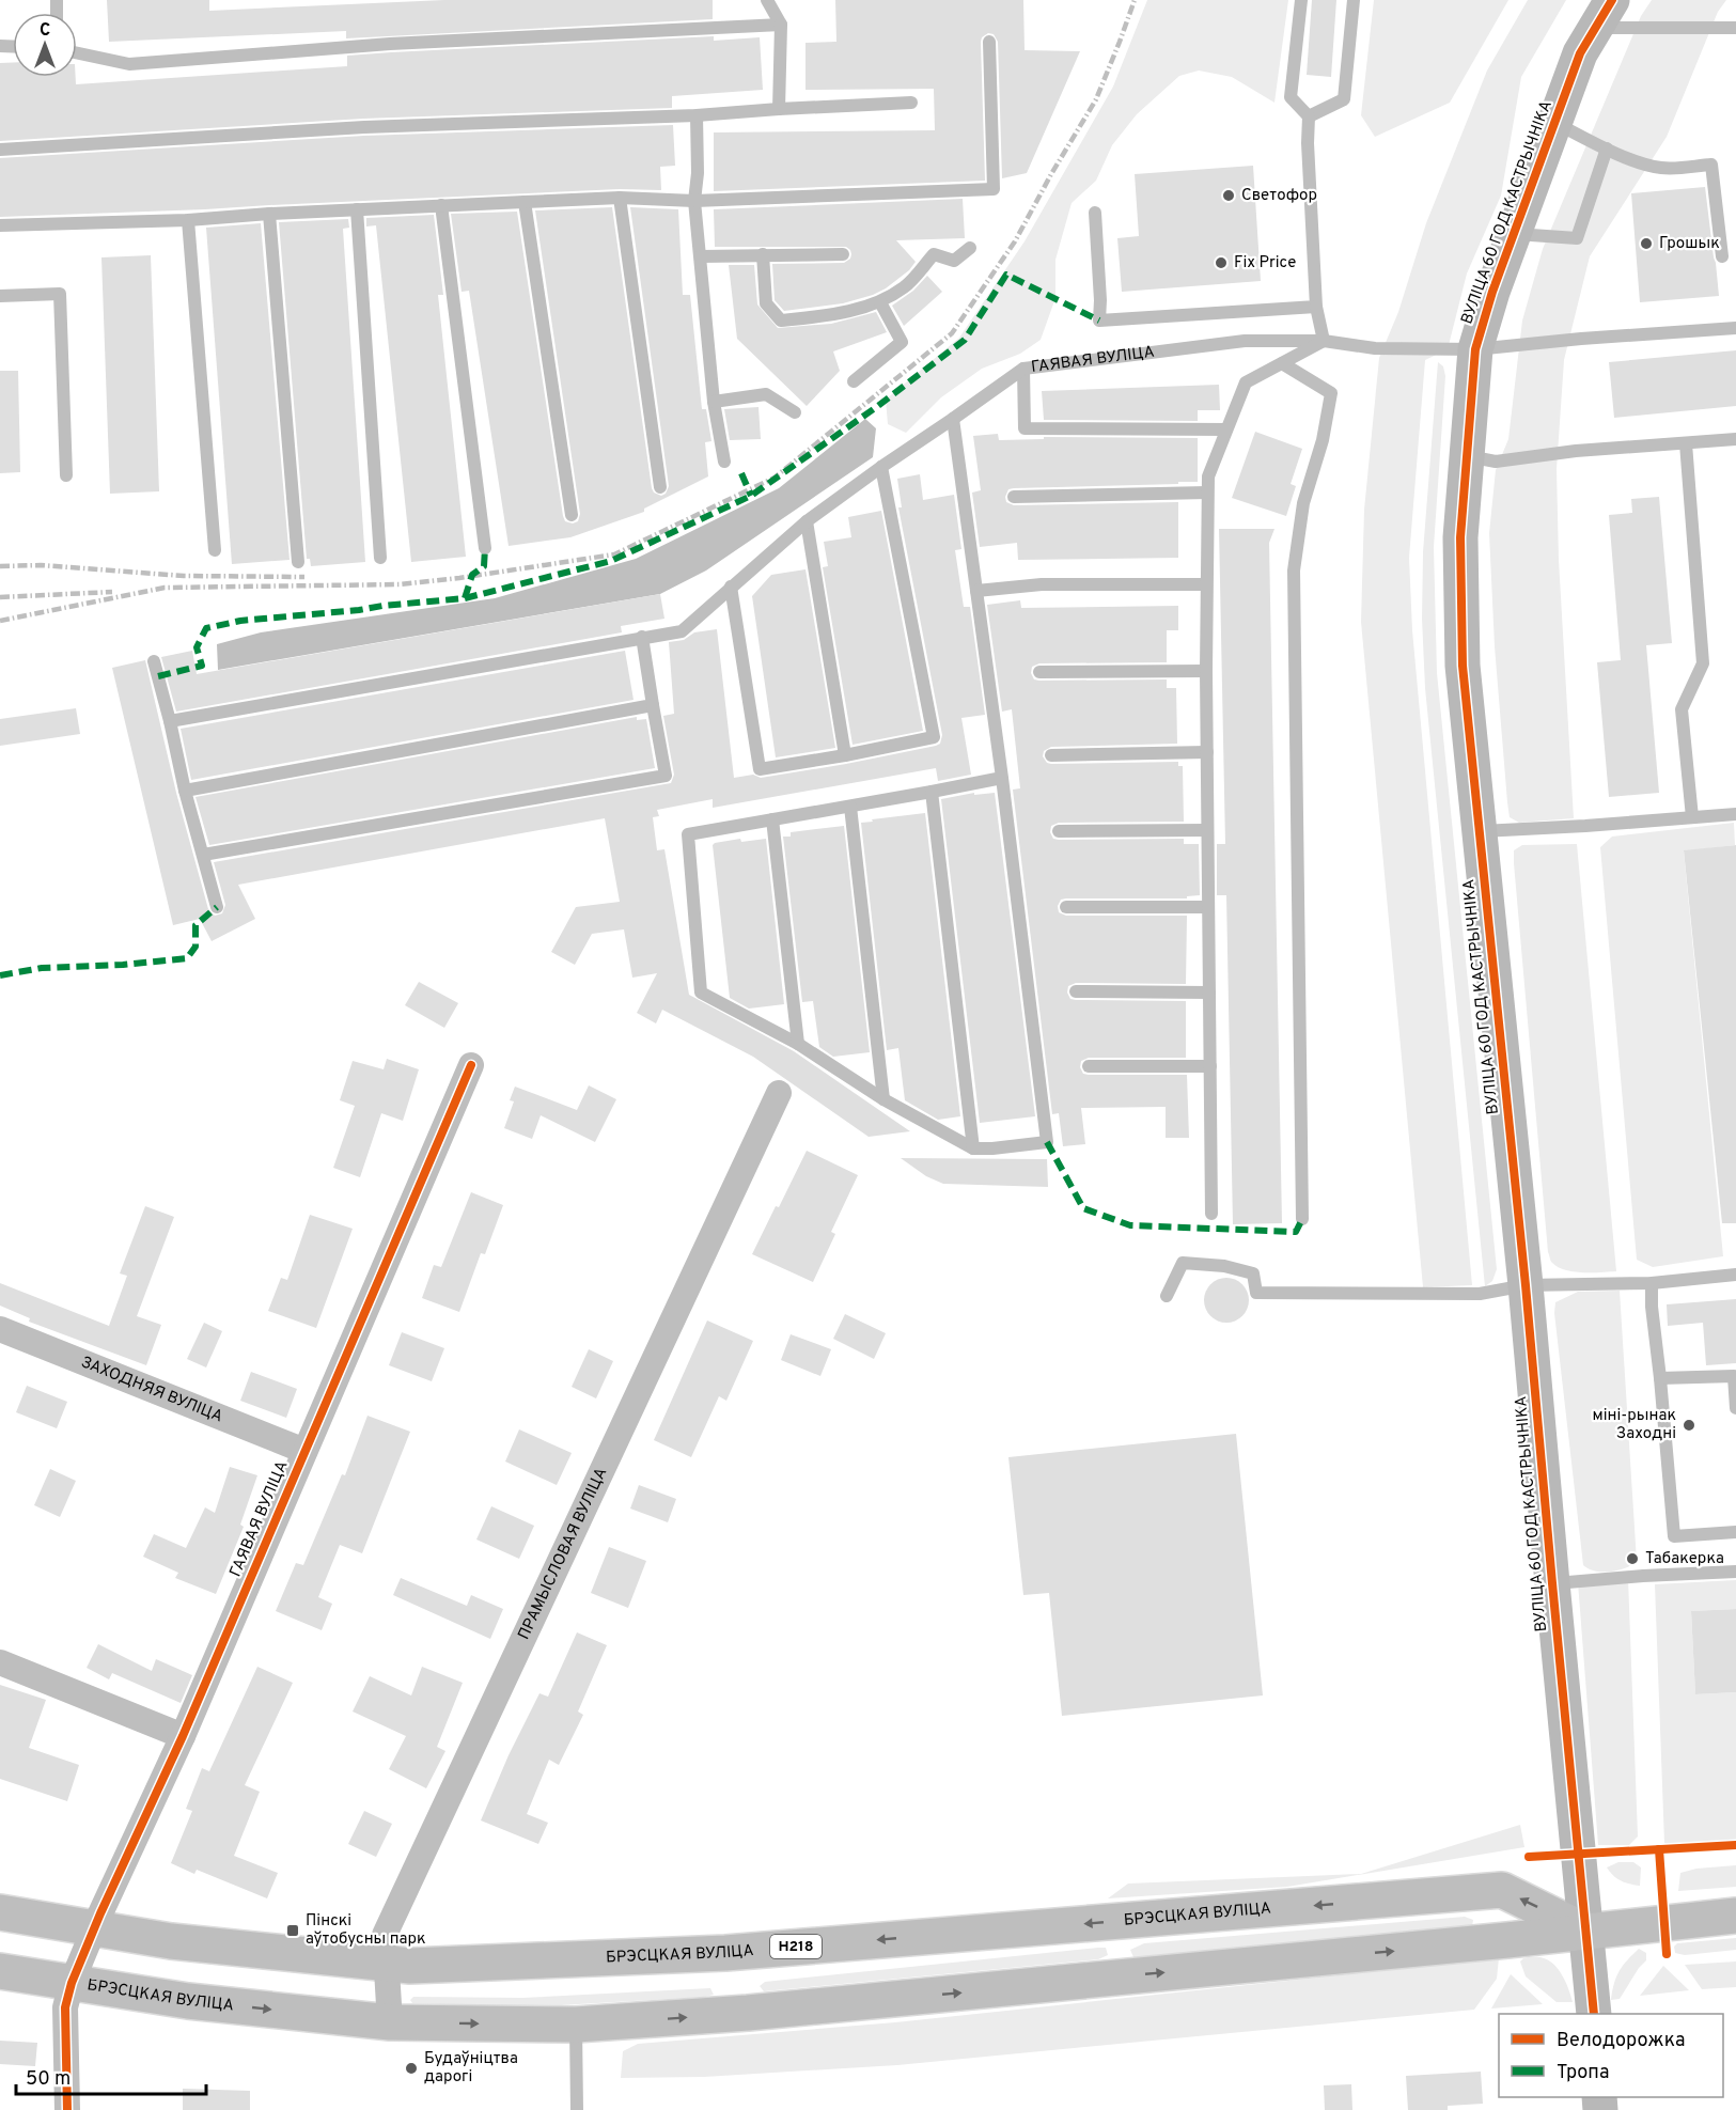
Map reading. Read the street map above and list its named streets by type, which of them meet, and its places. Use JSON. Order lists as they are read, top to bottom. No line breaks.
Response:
{"streets":{"main road":["БРЭСЦКАЯ ВУЛІЦА","Н218"],"street":["ВУЛІЦА 60 ГОД КАСТРЫЧНІКА","ГАЯВАЯ ВУЛІЦА","ЗАХОДНЯЯ ВУЛІЦА","ПРАМЫСЛОВАЯ ВУЛІЦА"]},"crossings":[["ВУЛІЦА 60 ГОД КАСТРЫЧНІКА","ГАЯВАЯ ВУЛІЦА"],["ВУЛІЦА 60 ГОД КАСТРЫЧНІКА","БРЭСЦКАЯ ВУЛІЦА"],["ГАЯВАЯ ВУЛІЦА","ЗАХОДНЯЯ ВУЛІЦА"],["ГАЯВАЯ ВУЛІЦА","БРЭСЦКАЯ ВУЛІЦА"],["ПРАМЫСЛОВАЯ ВУЛІЦА","БРЭСЦКАЯ ВУЛІЦА"]],"places":{"other":["Светофор","Грошык","Fix Price","міні-рынак Заходні","Табакерка","Будаўніцтва дарогі"],"transit":["Пінскі аўтобусны парк"]},"legend":["Велодорожка","Тропа"],"scale_bar":"50 m","north":"top"}
